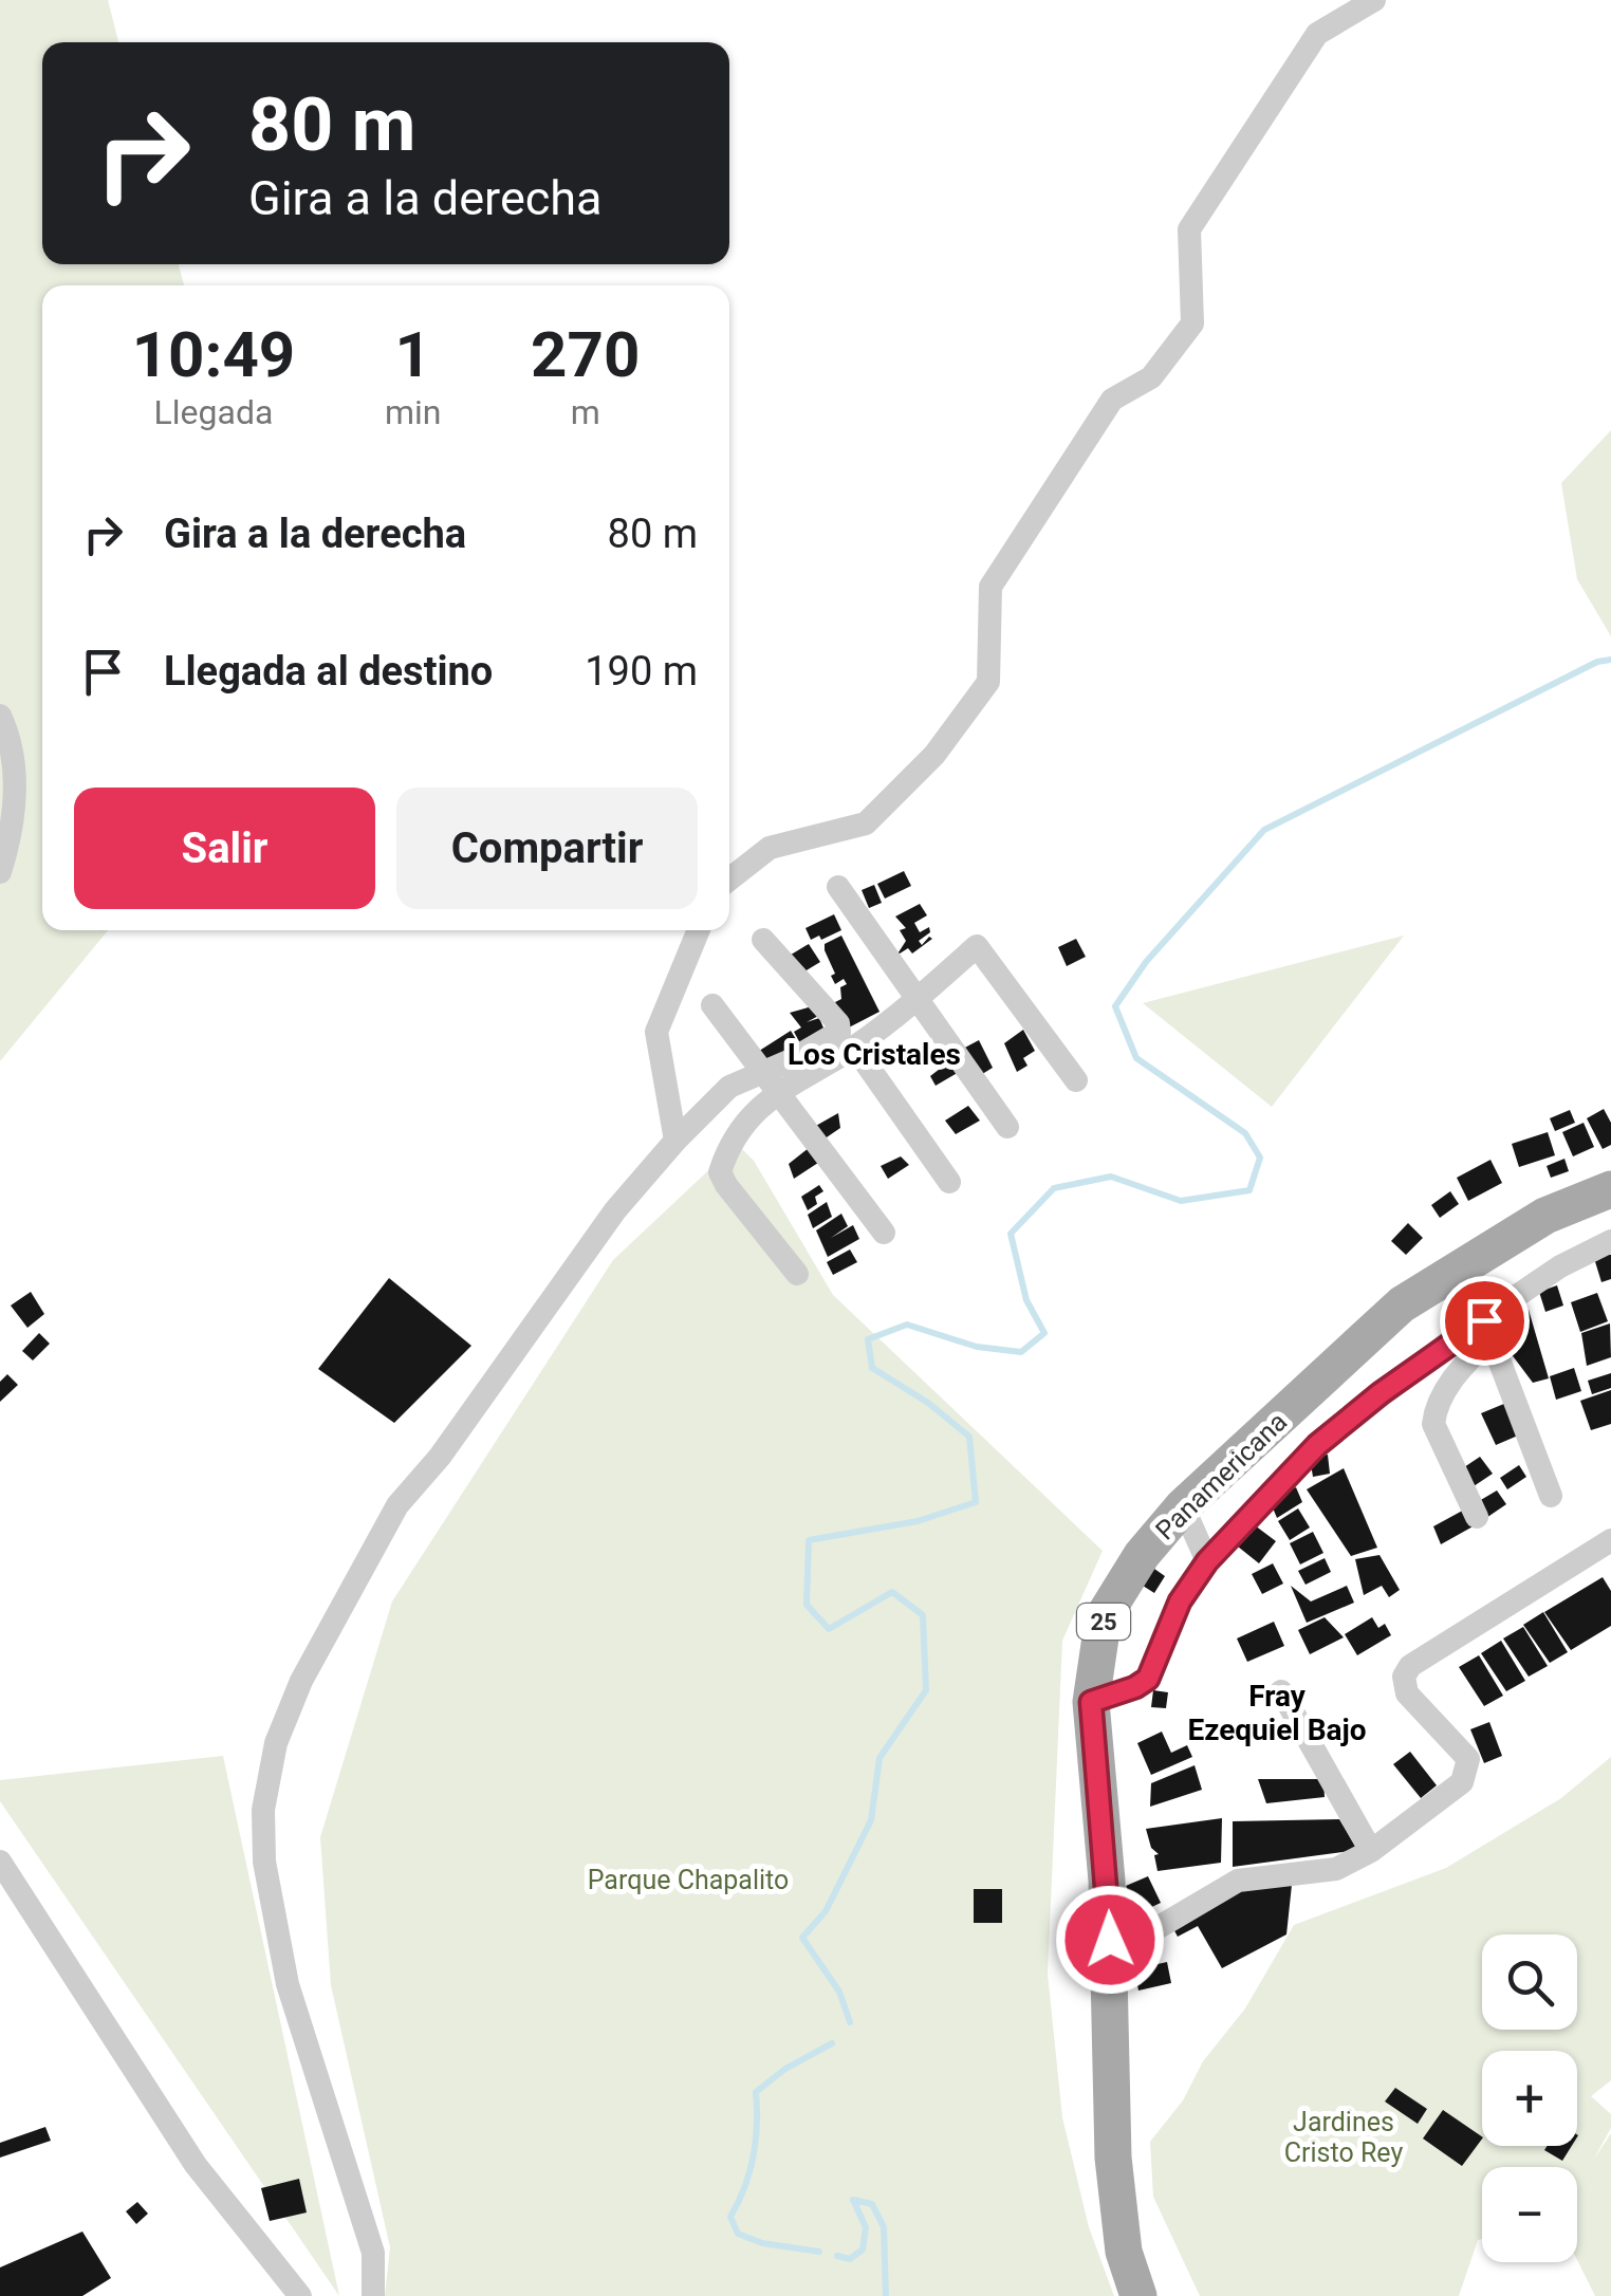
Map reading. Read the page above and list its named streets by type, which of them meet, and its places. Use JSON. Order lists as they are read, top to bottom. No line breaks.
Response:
{"streets":{"main road":["Panamericana","25"]},"districts":["Los Cristales","Fray Ezequiel Bajo"],"parks":["Parque Chapalito","Jardines Cristo Rey"],"page":{"turn":["80 m","Gira a la derecha"],"eta":["10:49","Llegada","1","min","270","m"],"list":[{"name":"Gira a la derecha","value":"80 m"},{"name":"Llegada al destino","value":"190 m"}],"buttons":["Salir","Compartir"],"map_buttons":["+","−"]}}
